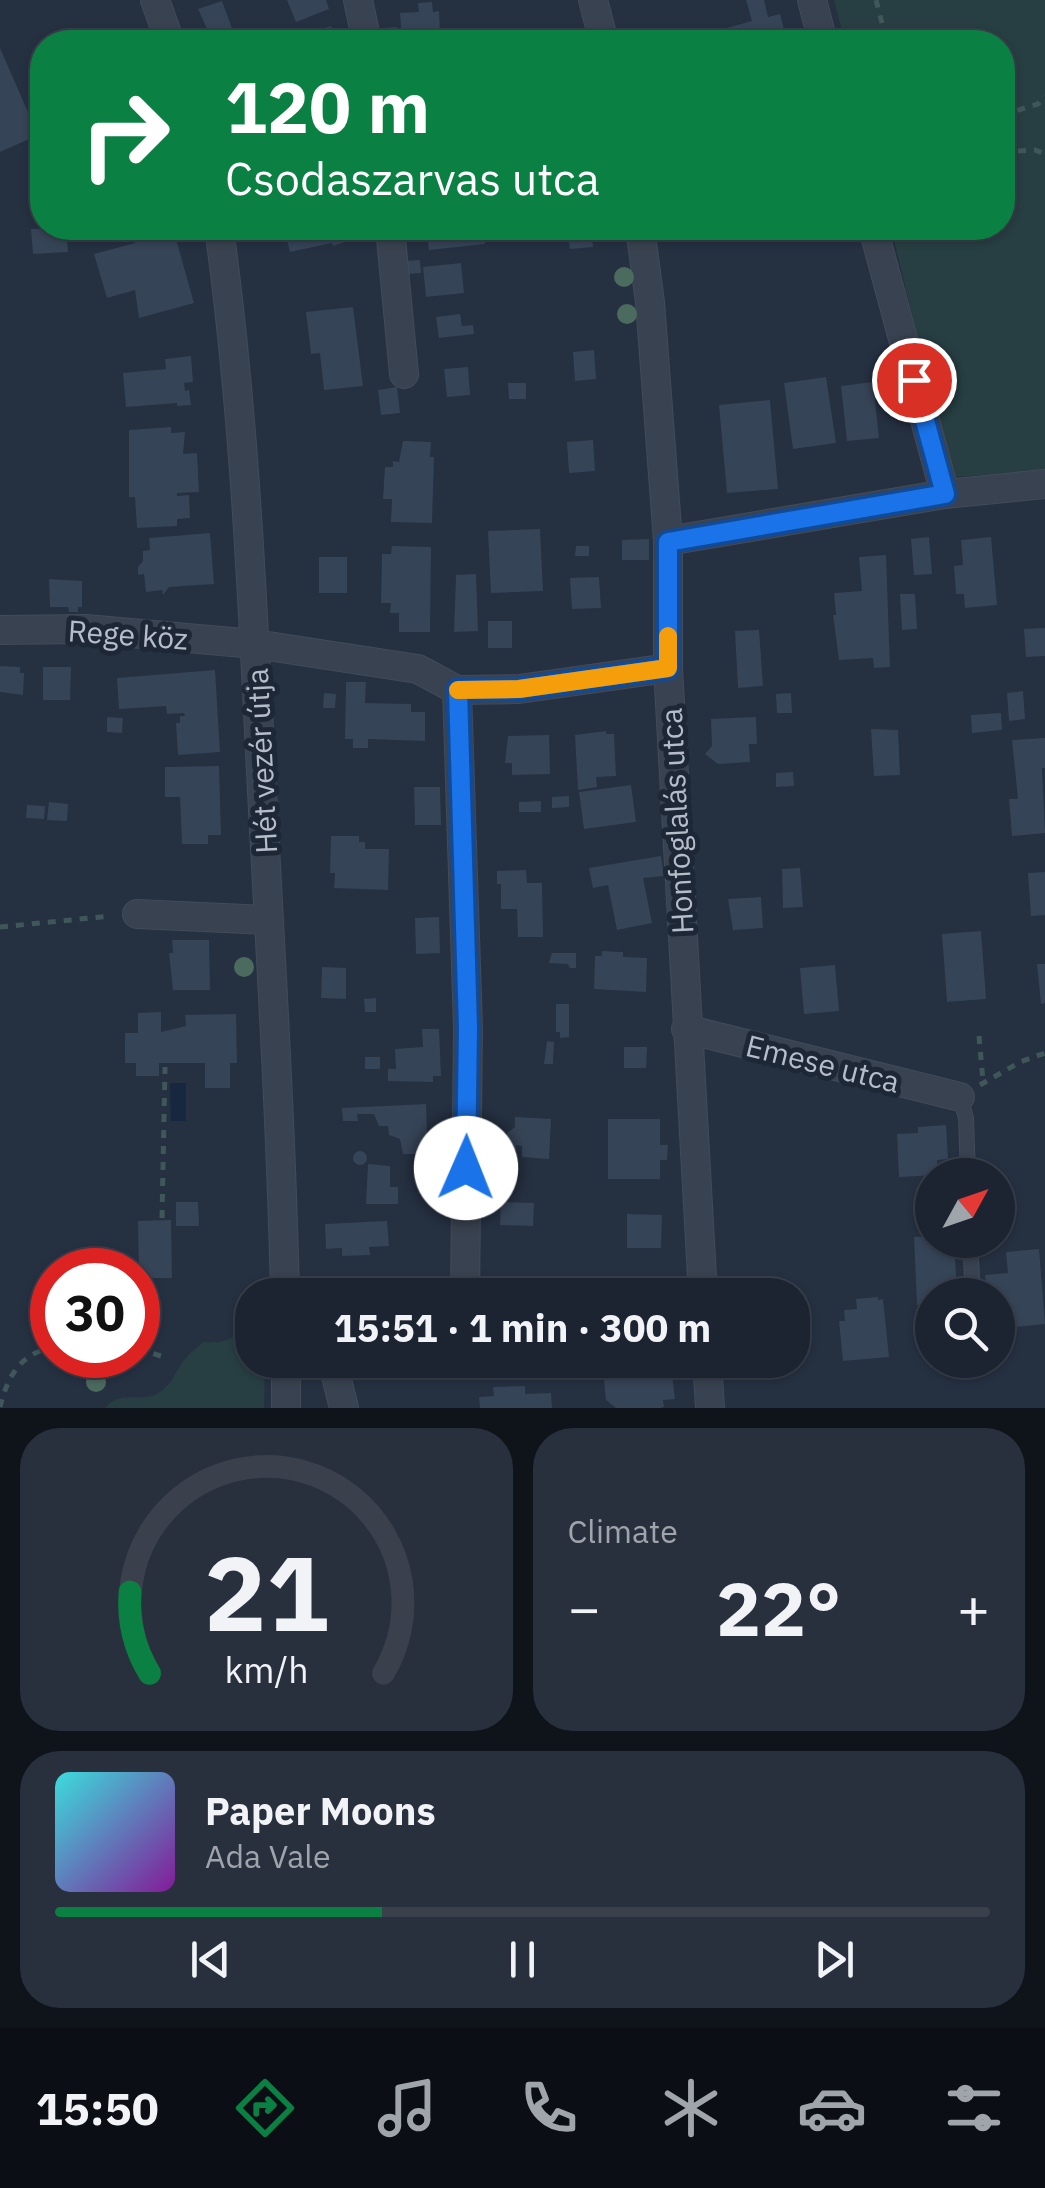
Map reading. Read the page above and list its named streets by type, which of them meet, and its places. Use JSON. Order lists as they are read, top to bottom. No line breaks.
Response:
{"streets":{"street":["Rege köz","Hét vezér útja","Honfoglalás utca","Emese utca"]},"crossings":[["Rege köz","Hét vezér útja"],["Honfoglalás utca","Emese utca"]],"north":"top right","page":{"turn":["120 m","Csodaszarvas utca"],"limit":"30","trip":"15:51 · 1 min · 300 m","tile":"Climate","heat":["−","22°","+"],"song":["Paper Moons","Ada Vale"],"tabs":"15:50","gauge":["21","km/h"]}}
